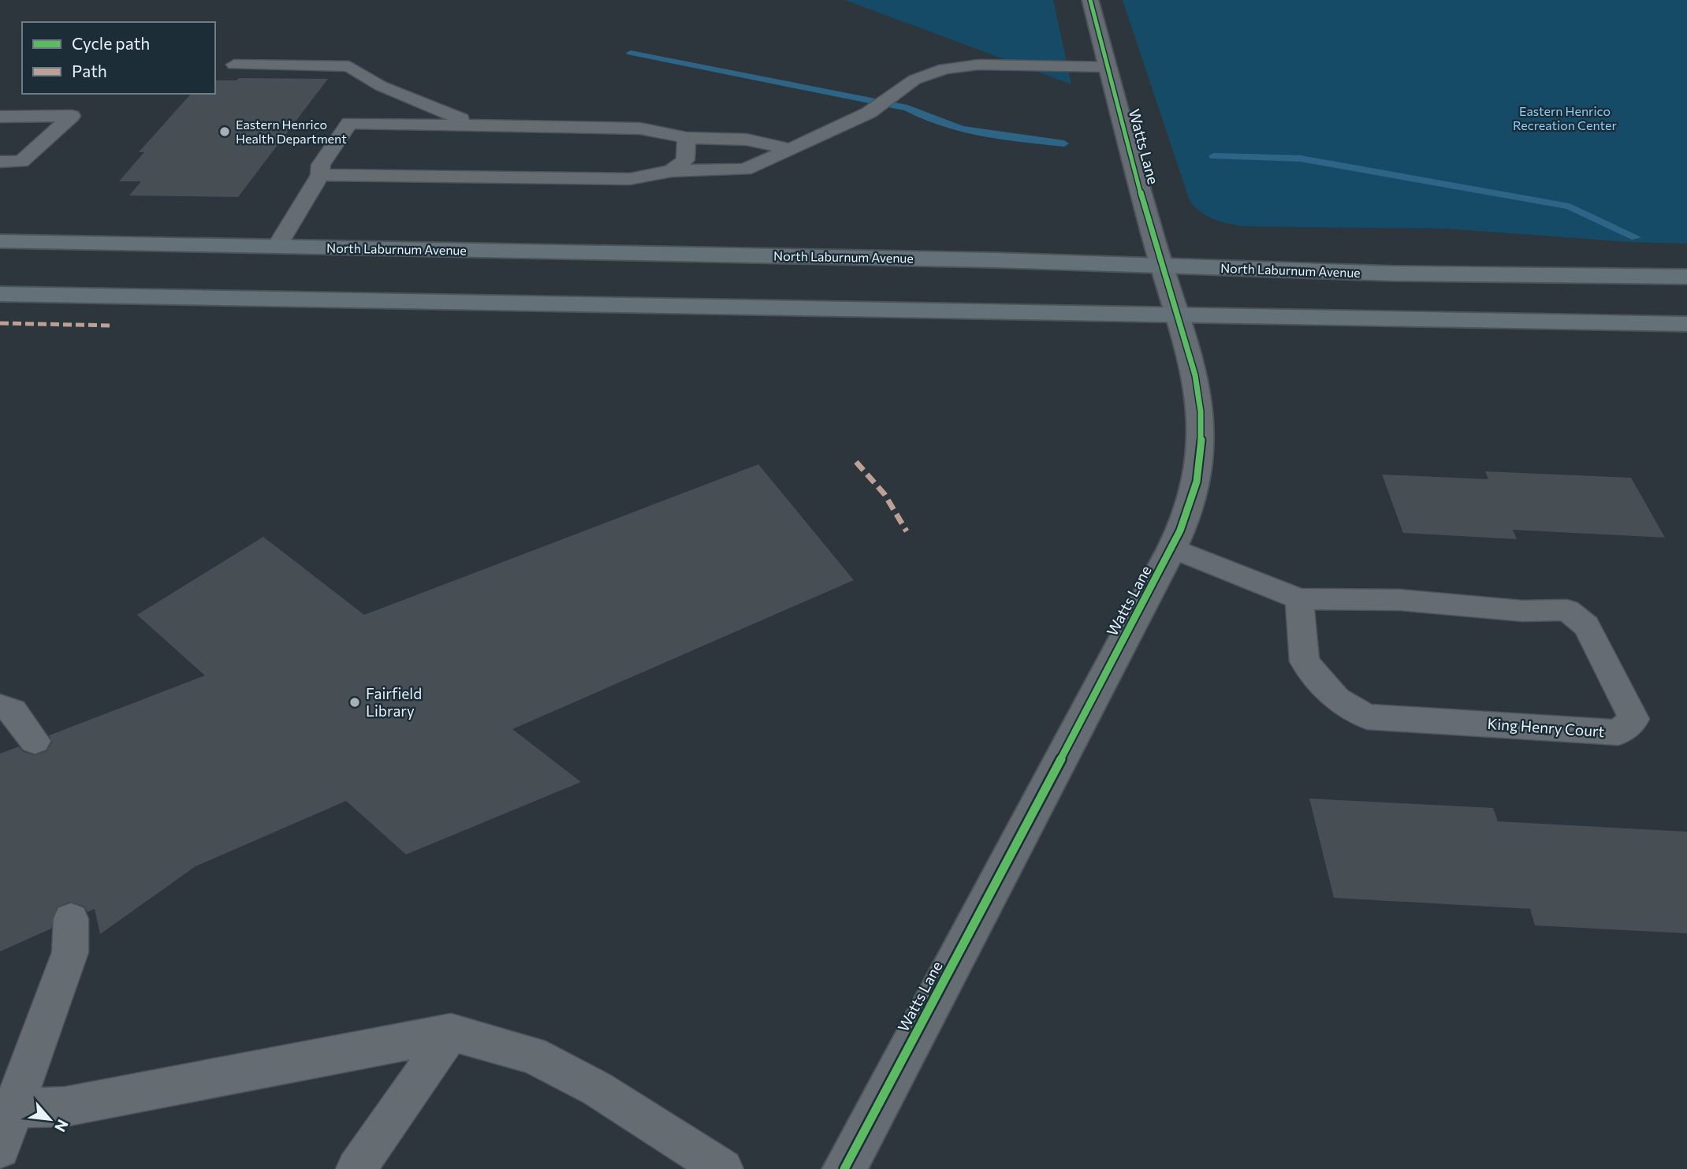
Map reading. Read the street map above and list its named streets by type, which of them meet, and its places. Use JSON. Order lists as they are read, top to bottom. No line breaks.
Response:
{"streets":{"main road":["North Laburnum Avenue"],"street":["Watts Lane"],"lane":["King Henry Court"]},"crossings":[["Watts Lane","North Laburnum Avenue"],["Watts Lane","King Henry Court"]],"parks":["Eastern Henrico Recreation Center"],"places":["Eastern Henrico Health Department","Fairfield Library"],"legend":["Cycle path","Path"],"north":"bottom right"}
